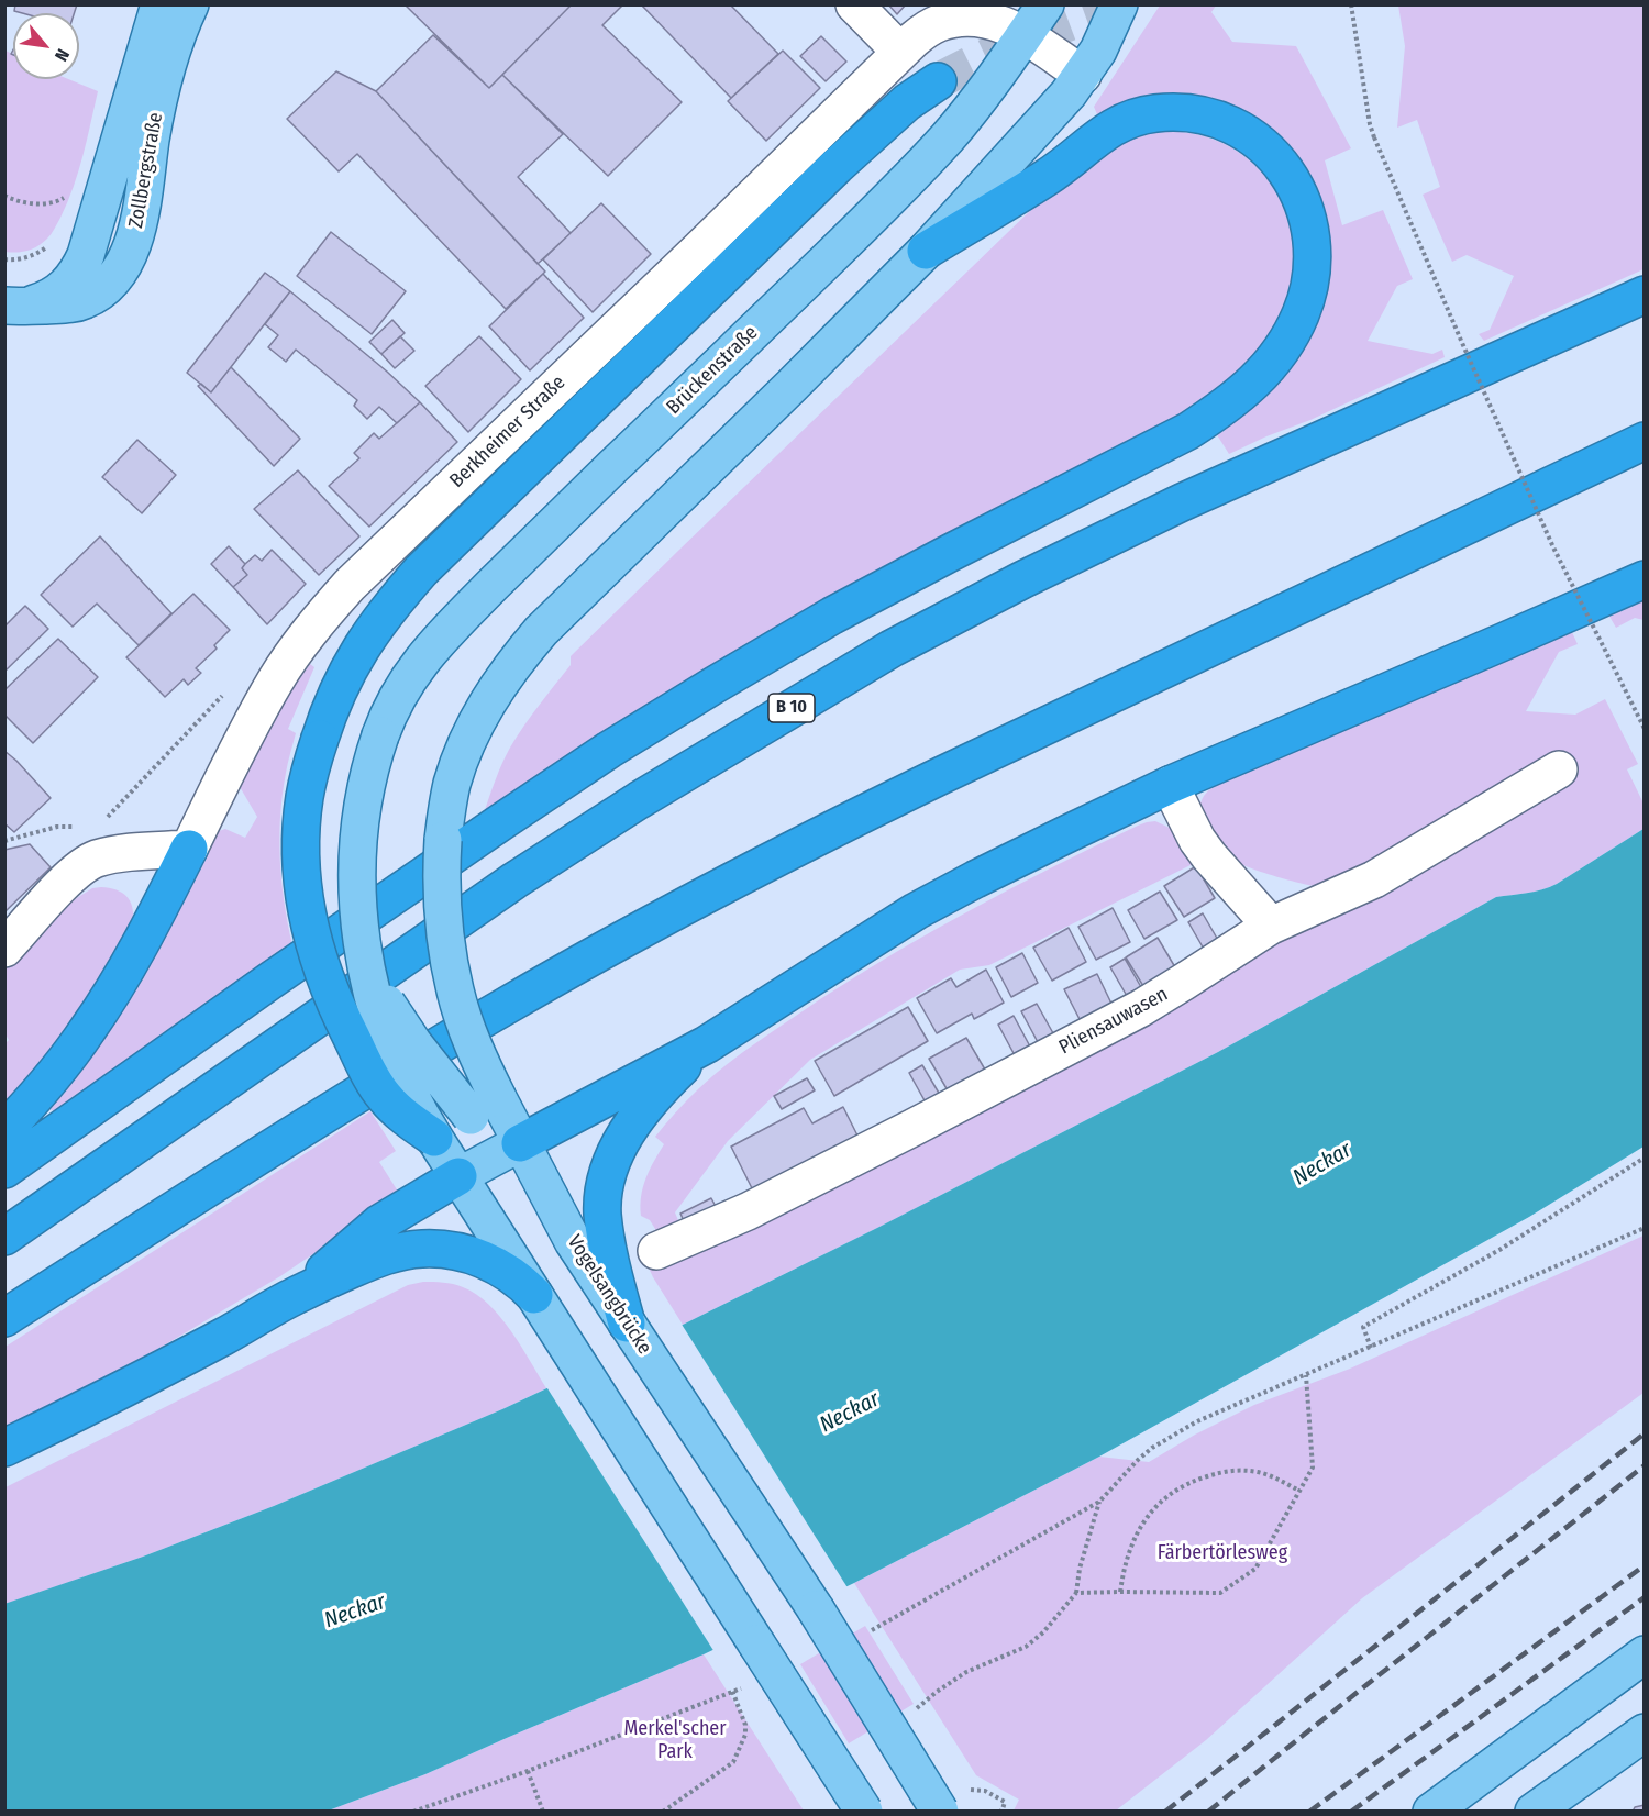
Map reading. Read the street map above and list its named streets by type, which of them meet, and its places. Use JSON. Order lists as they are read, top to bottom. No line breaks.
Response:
{"streets":{"highway":["B 10"],"main road":["Zollbergstraße","Brückenstraße","Vogelsangbrücke"],"street":["Berkheimer Straße","Pliensauwasen"]},"crossings":[["Brückenstraße","Berkheimer Straße"]],"water":["Neckar"],"parks":["Färbertörlesweg","Merkel'scher Park"],"north":"bottom right"}
